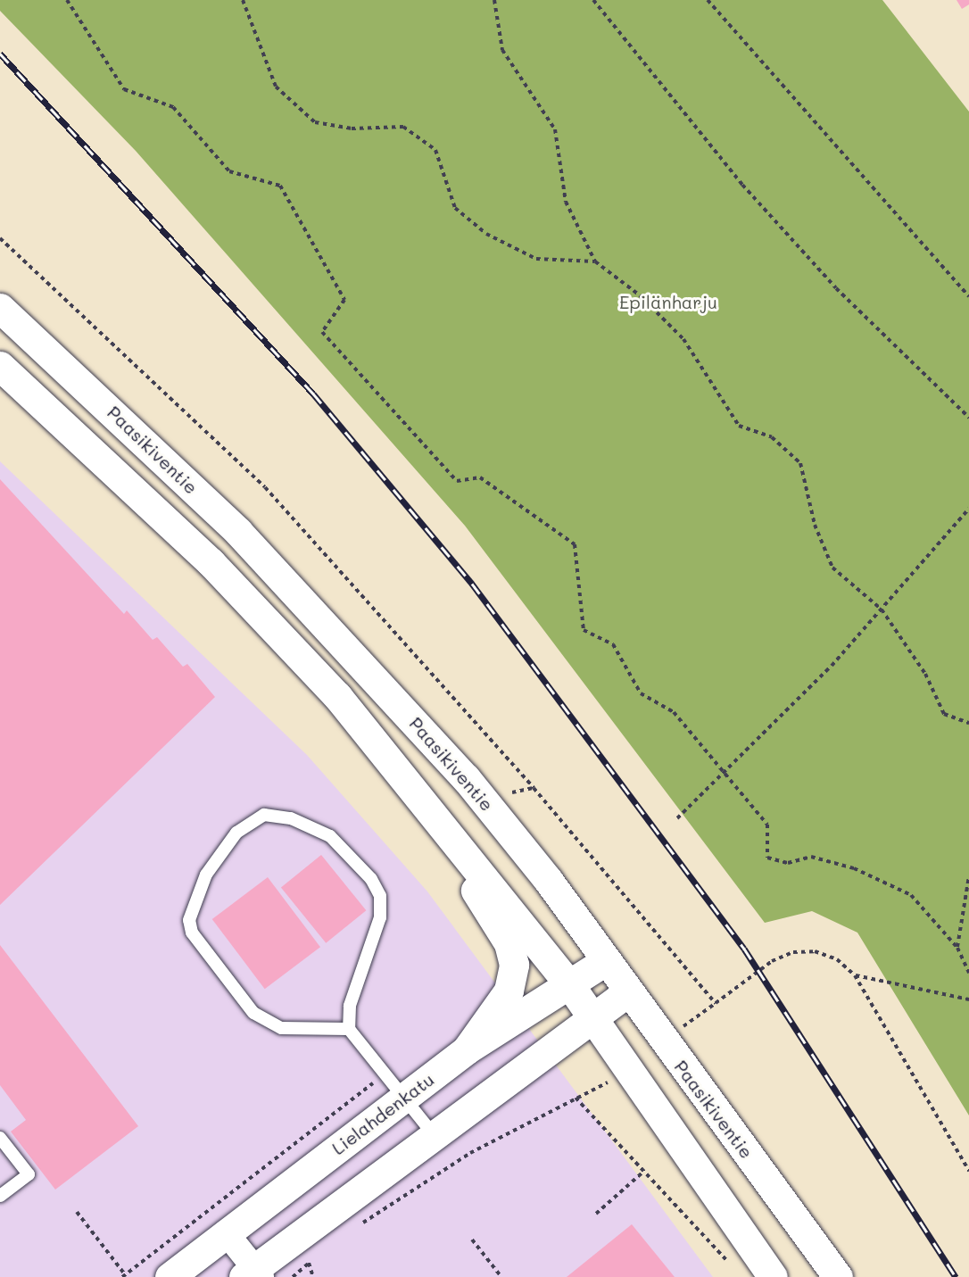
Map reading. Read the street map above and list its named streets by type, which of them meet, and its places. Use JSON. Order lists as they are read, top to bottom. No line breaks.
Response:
{"streets":{"main road":["Paasikiventie","Lielahdenkatu"]},"crossings":[["Paasikiventie","Lielahdenkatu"]],"parks":["Epilänharju"]}
